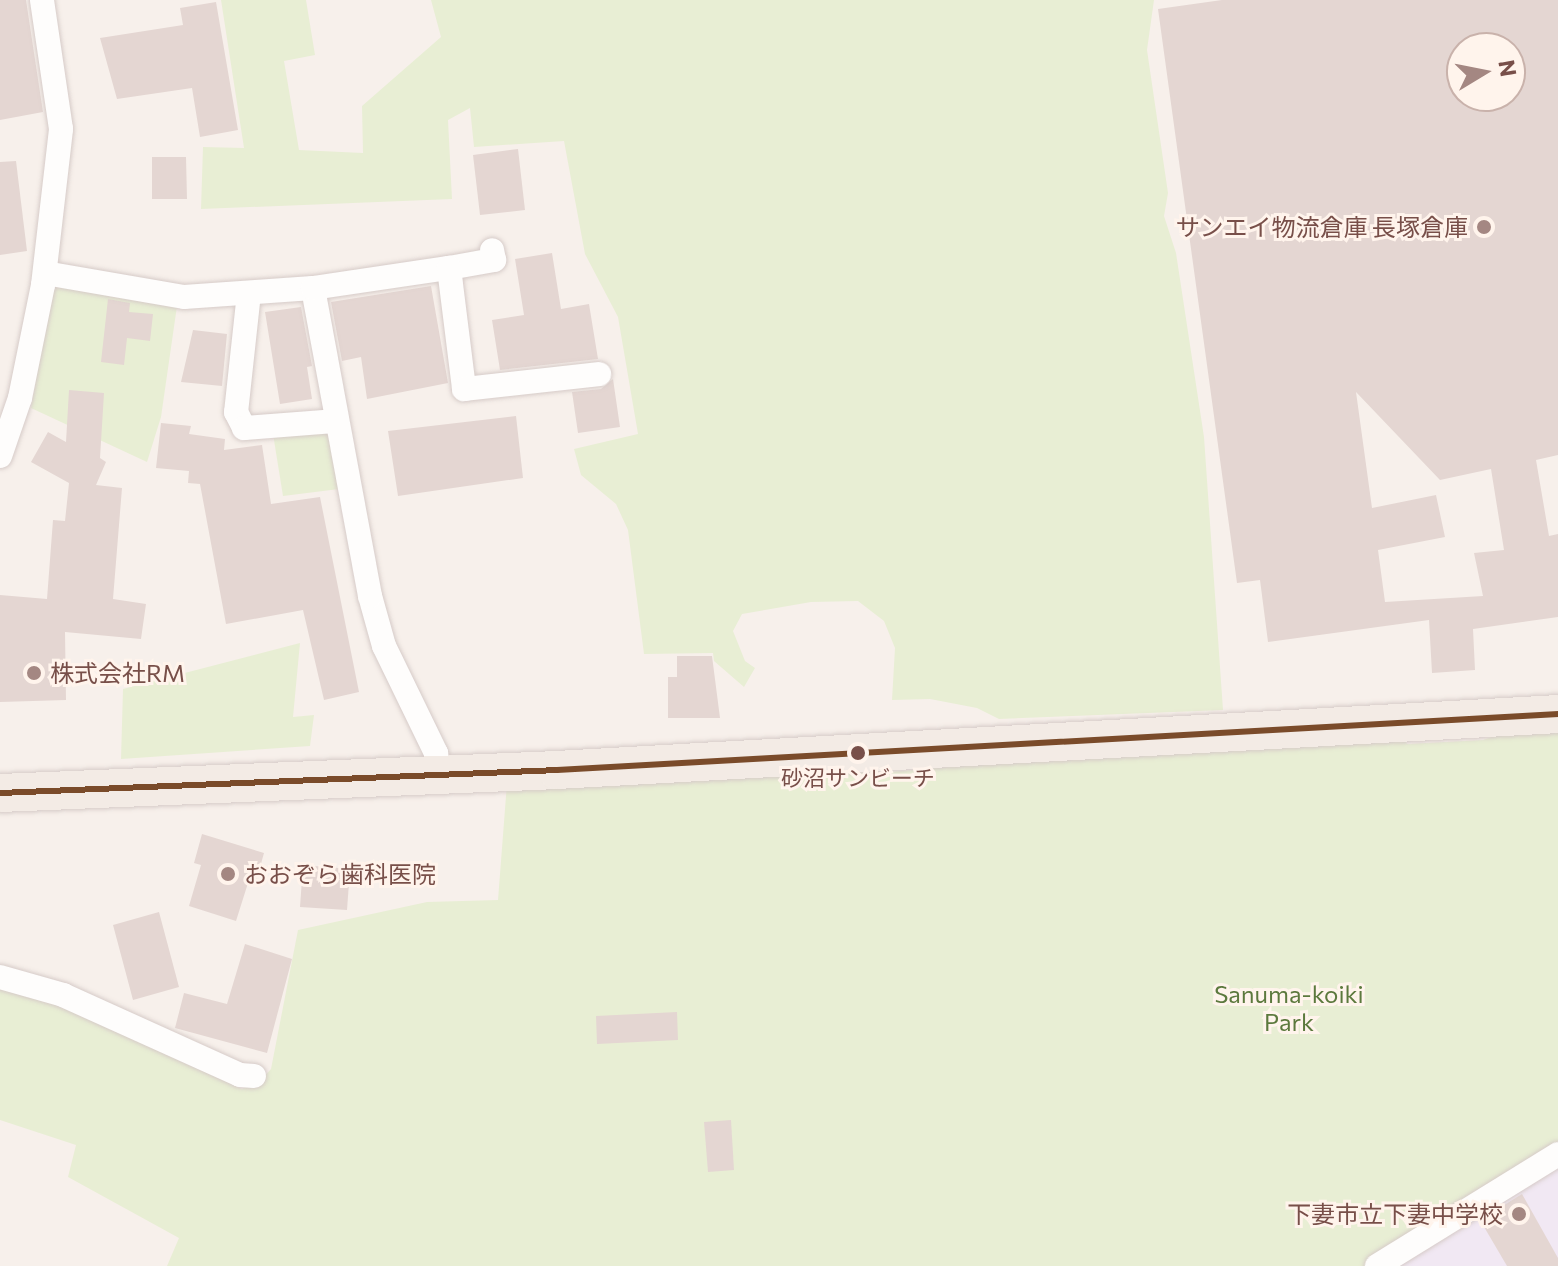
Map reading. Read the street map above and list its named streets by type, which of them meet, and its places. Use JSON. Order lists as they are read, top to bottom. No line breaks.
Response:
{"parks":["Sanuma-koiki Park"],"places":["サンエイ物流倉庫 長塚倉庫","株式会社RM","砂沼サンビーチ","おおぞら歯科医院","下妻市立下妻中学校"],"north":"right"}
